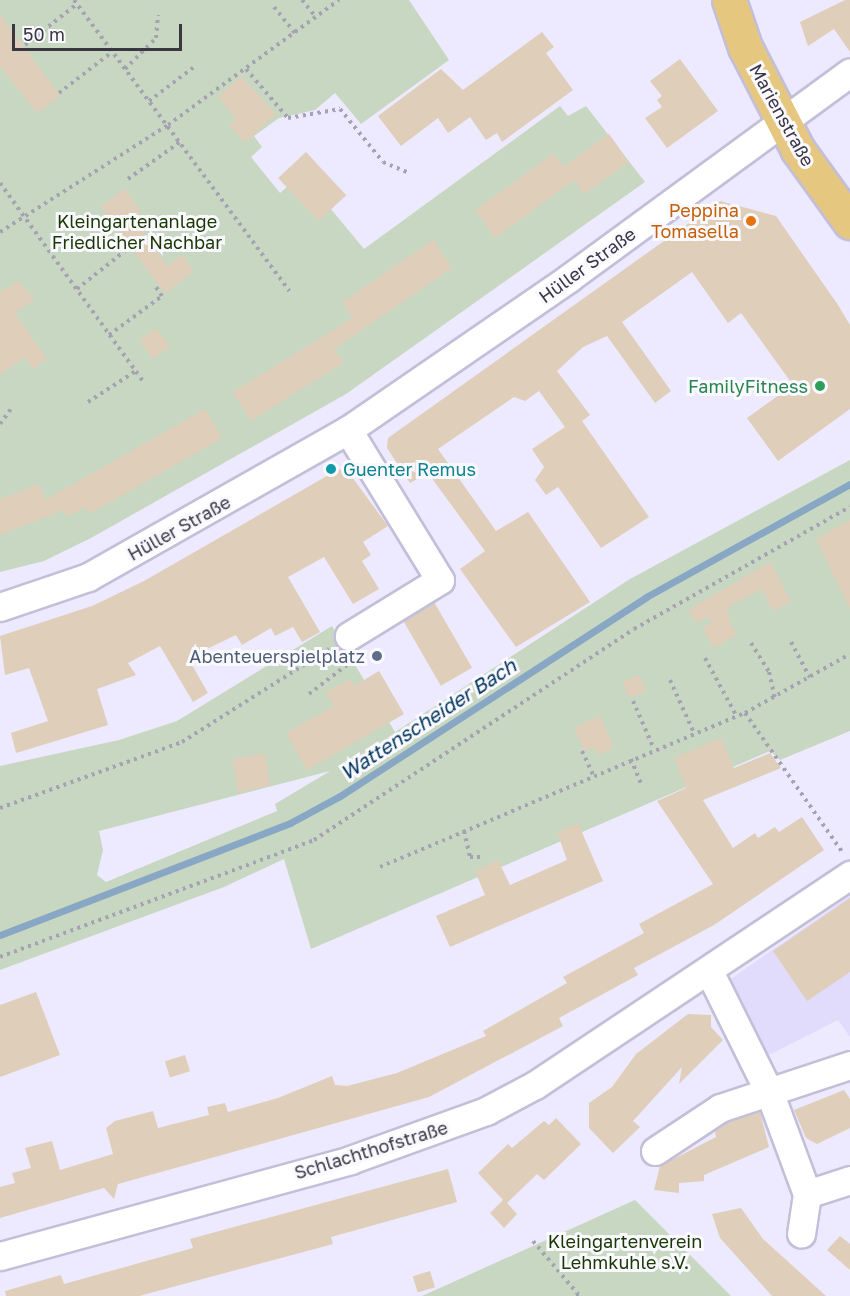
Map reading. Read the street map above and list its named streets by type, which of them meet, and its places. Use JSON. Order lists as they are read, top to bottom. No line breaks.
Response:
{"streets":{"main road":["Marienstraße"],"street":["Hüller Straße","Schlachthofstraße"]},"crossings":[["Marienstraße","Hüller Straße"]],"water":["Wattenscheider Bach"],"parks":["Kleingartenanlage Friedlicher Nachbar","Kleingartenverein Lehmkuhle s.V."],"places":["Peppina Tomasella","FamilyFitness","Guenter Remus","Abenteuerspielplatz"],"scale_bar":"50 m"}
